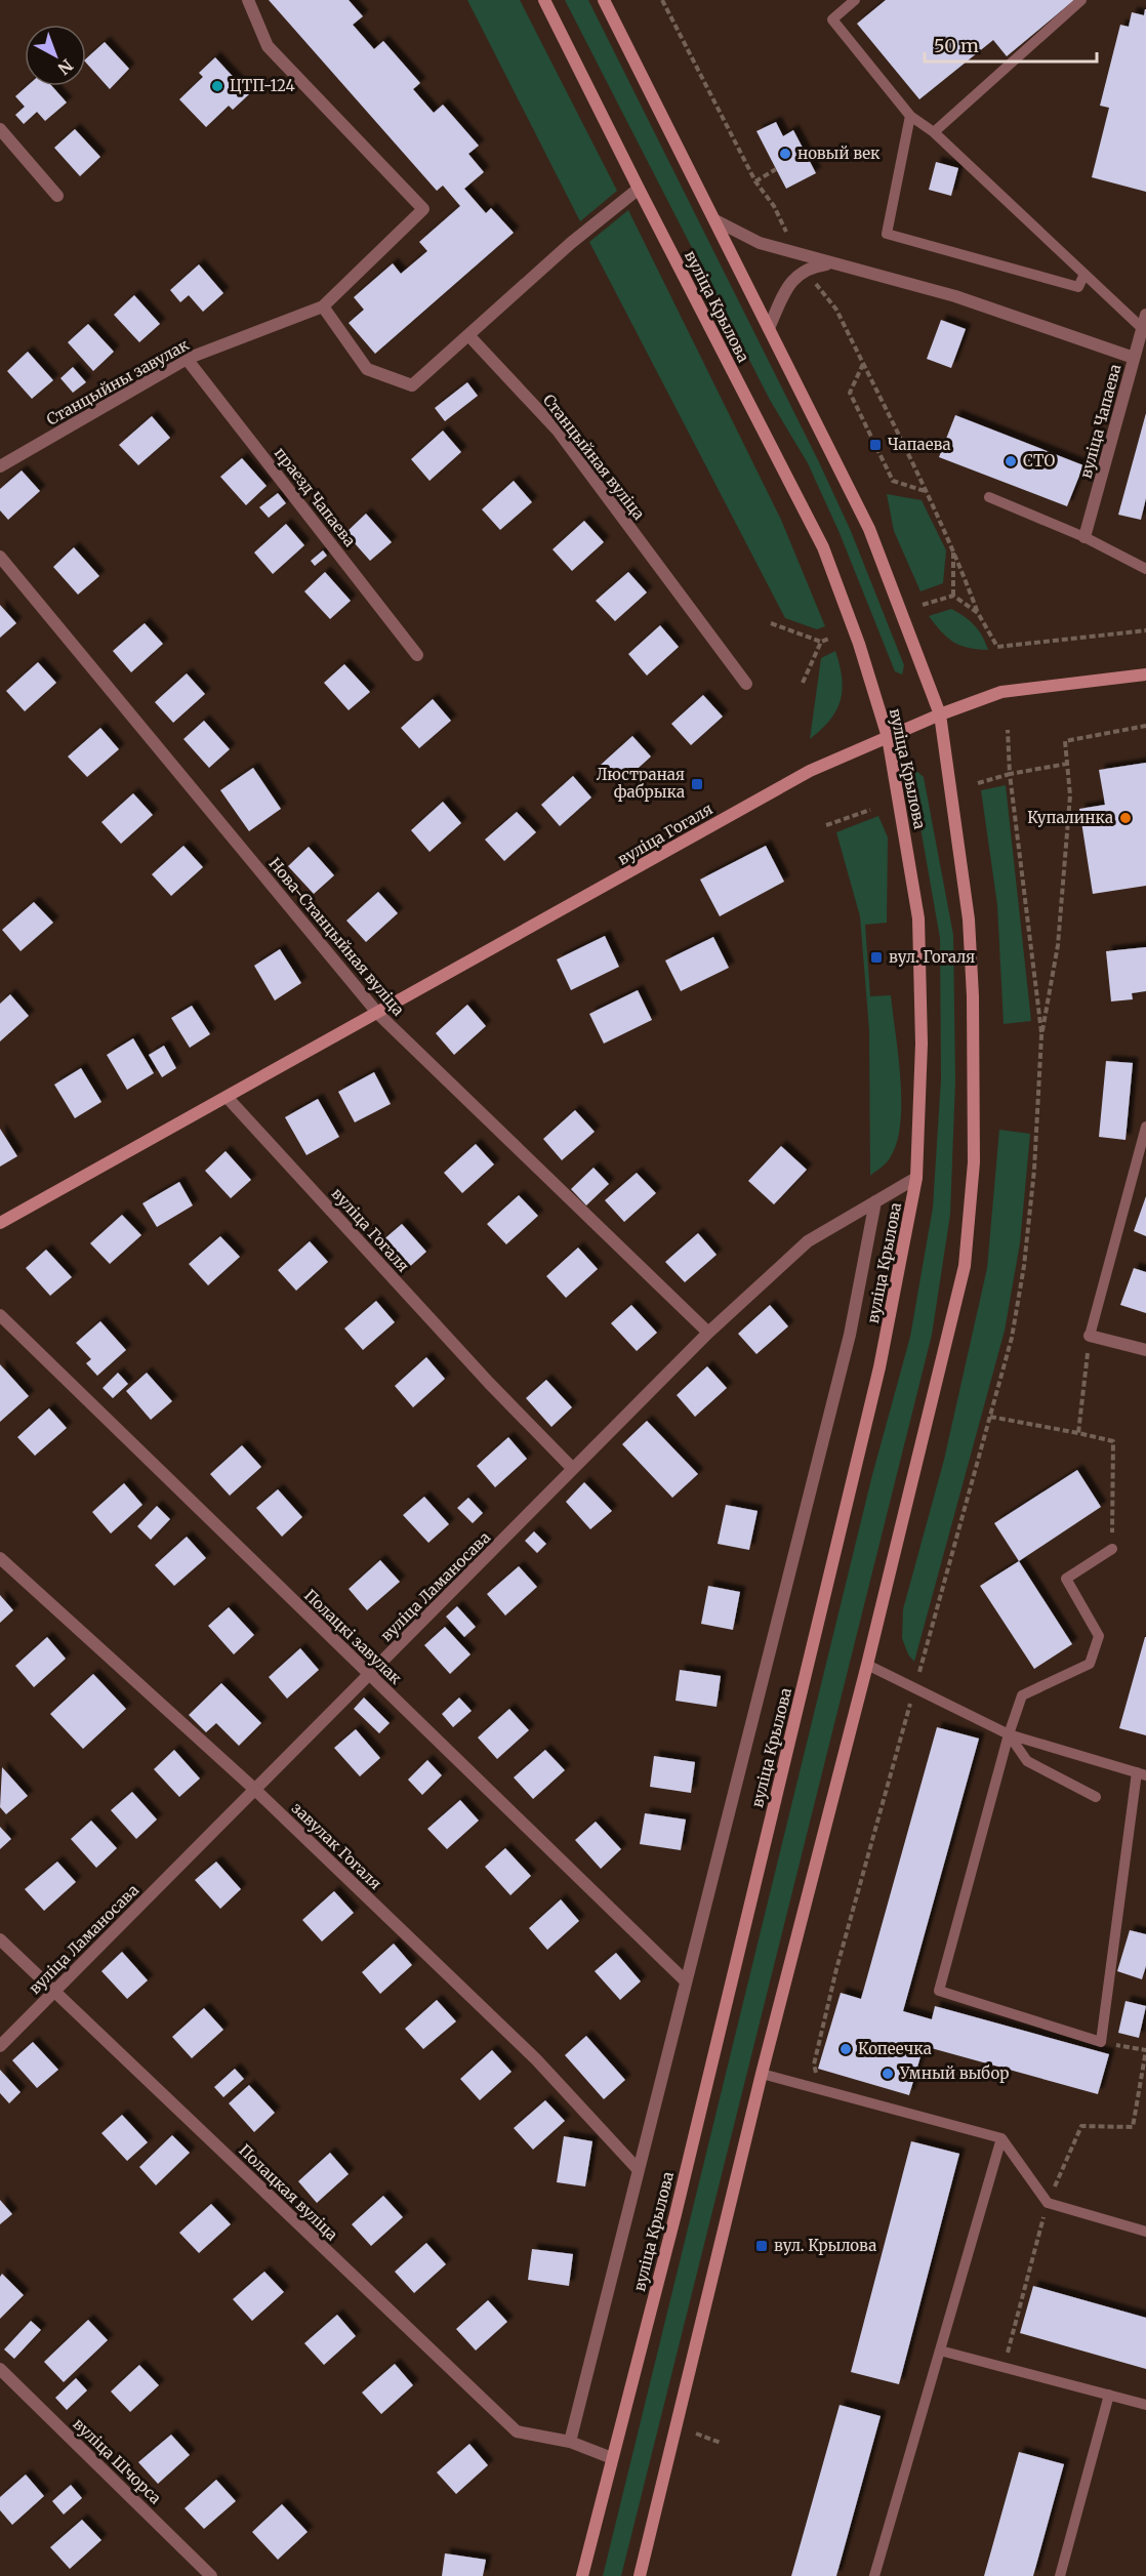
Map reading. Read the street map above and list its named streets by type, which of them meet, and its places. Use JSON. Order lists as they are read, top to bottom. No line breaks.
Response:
{"streets":{"main road":["вуліца Крылова","вуліца Гогаля"],"street":["Станцыйны завулак","вуліца Чапаева","Станцыйная вуліца","праезд Чапаева","Нова-Станцыйная вуліца","вуліца Ламаносава","Полацкі завулак","завулак Гогаля","Полацкая вуліца","вуліца Шчорса"]},"crossings":[["вуліца Крылова","вуліца Гогаля"],["вуліца Крылова","вуліца Ламаносава"],["вуліца Крылова","Полацкая вуліца"],["Станцыйны завулак","праезд Чапаева"],["вуліца Гогаля","Нова-Станцыйная вуліца"],["вуліца Гогаля","вуліца Ламаносава"],["Нова-Станцыйная вуліца","вуліца Ламаносава"],["вуліца Ламаносава","Полацкі завулак"],["вуліца Ламаносава","завулак Гогаля"],["вуліца Ламаносава","Полацкая вуліца"]],"places":{"other":["ЦТП-124","новый век","СТО","Купалинка","Копеечка","Умный выбор"],"transit":["Чапаева","Люстраная фабрыка","вул. Гогаля","вул. Крылова"]},"scale_bar":"50 m","north":"bottom right"}
